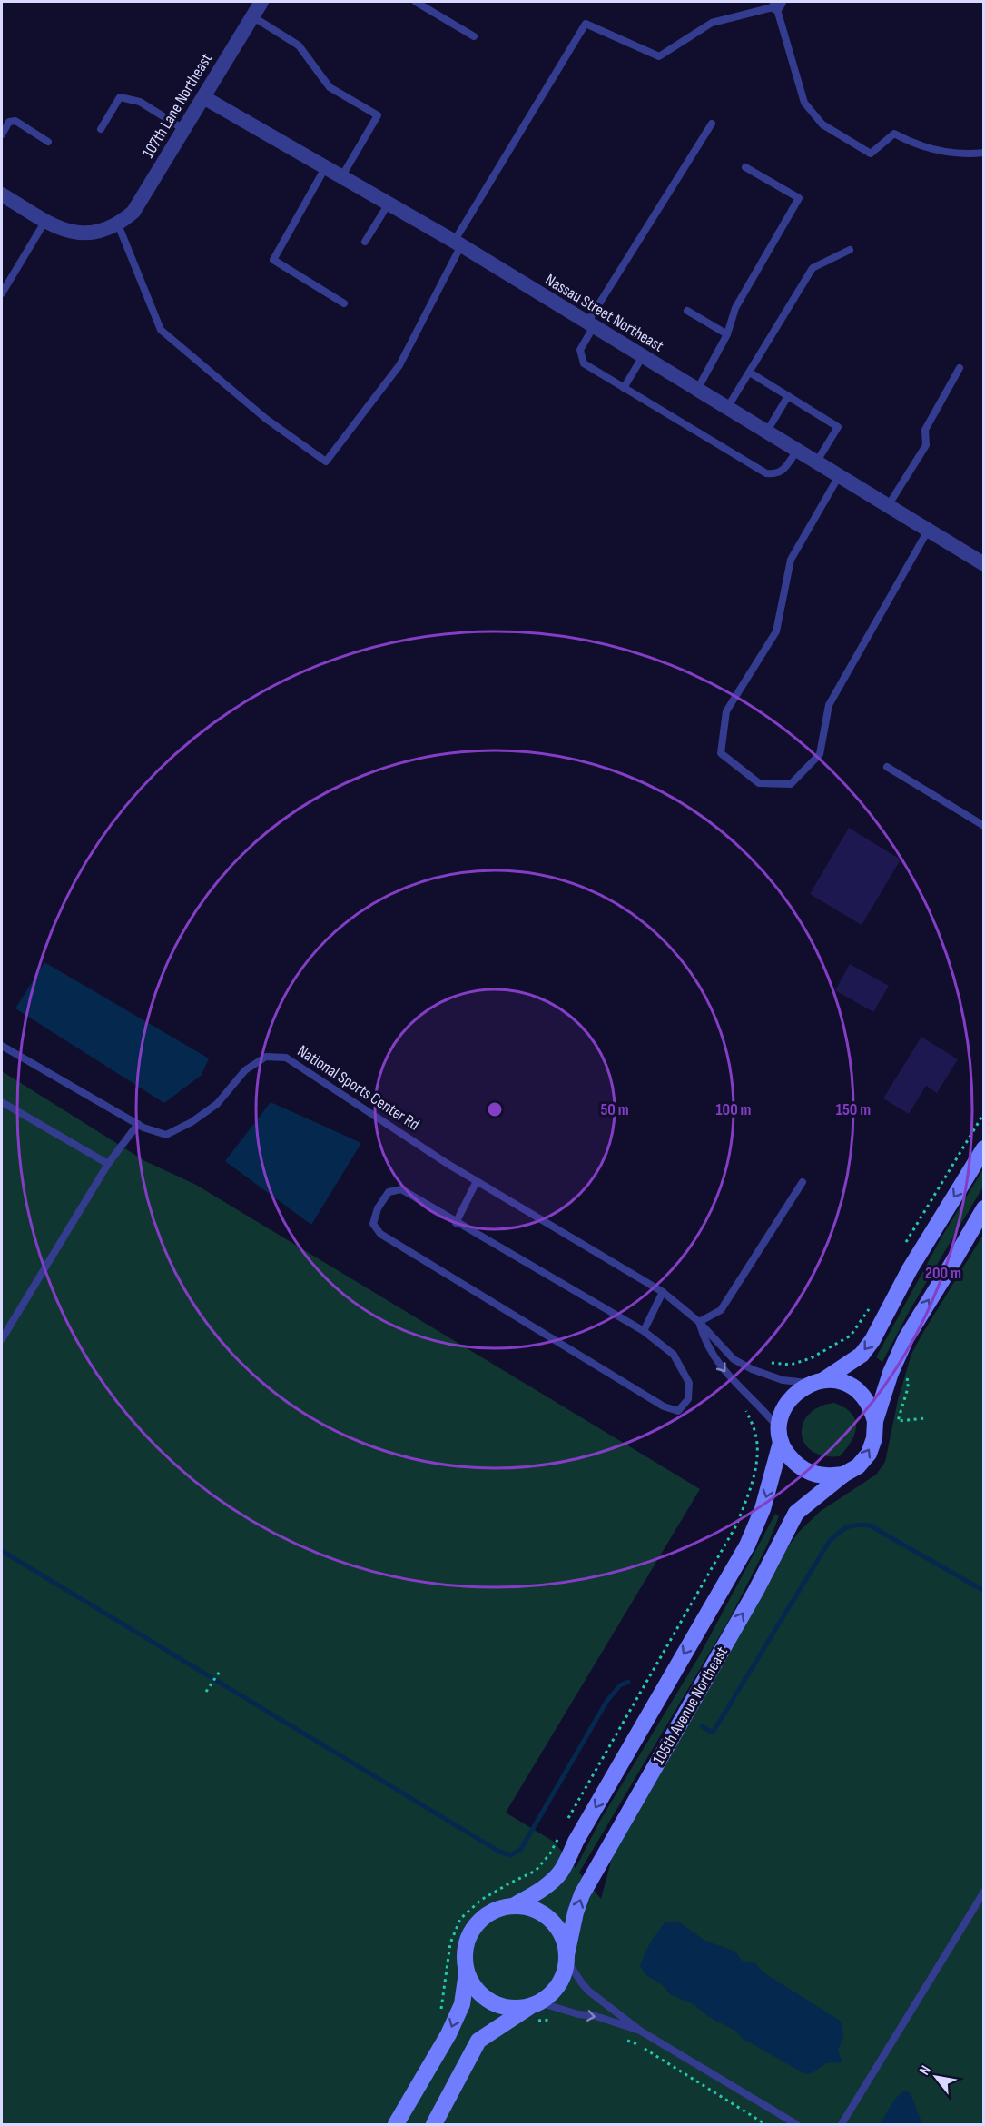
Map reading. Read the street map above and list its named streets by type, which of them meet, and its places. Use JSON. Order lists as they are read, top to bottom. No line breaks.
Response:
{"streets":{"street":["107th Lane Northeast","Nassau Street Northeast","105th Avenue Northeast"],"lane":["National Sports Center Rd"]},"crossings":[["107th Lane Northeast","Nassau Street Northeast"],["National Sports Center Rd","105th Avenue Northeast"]],"north":"top left","rings":["50 m","100 m","150 m","200 m"]}
